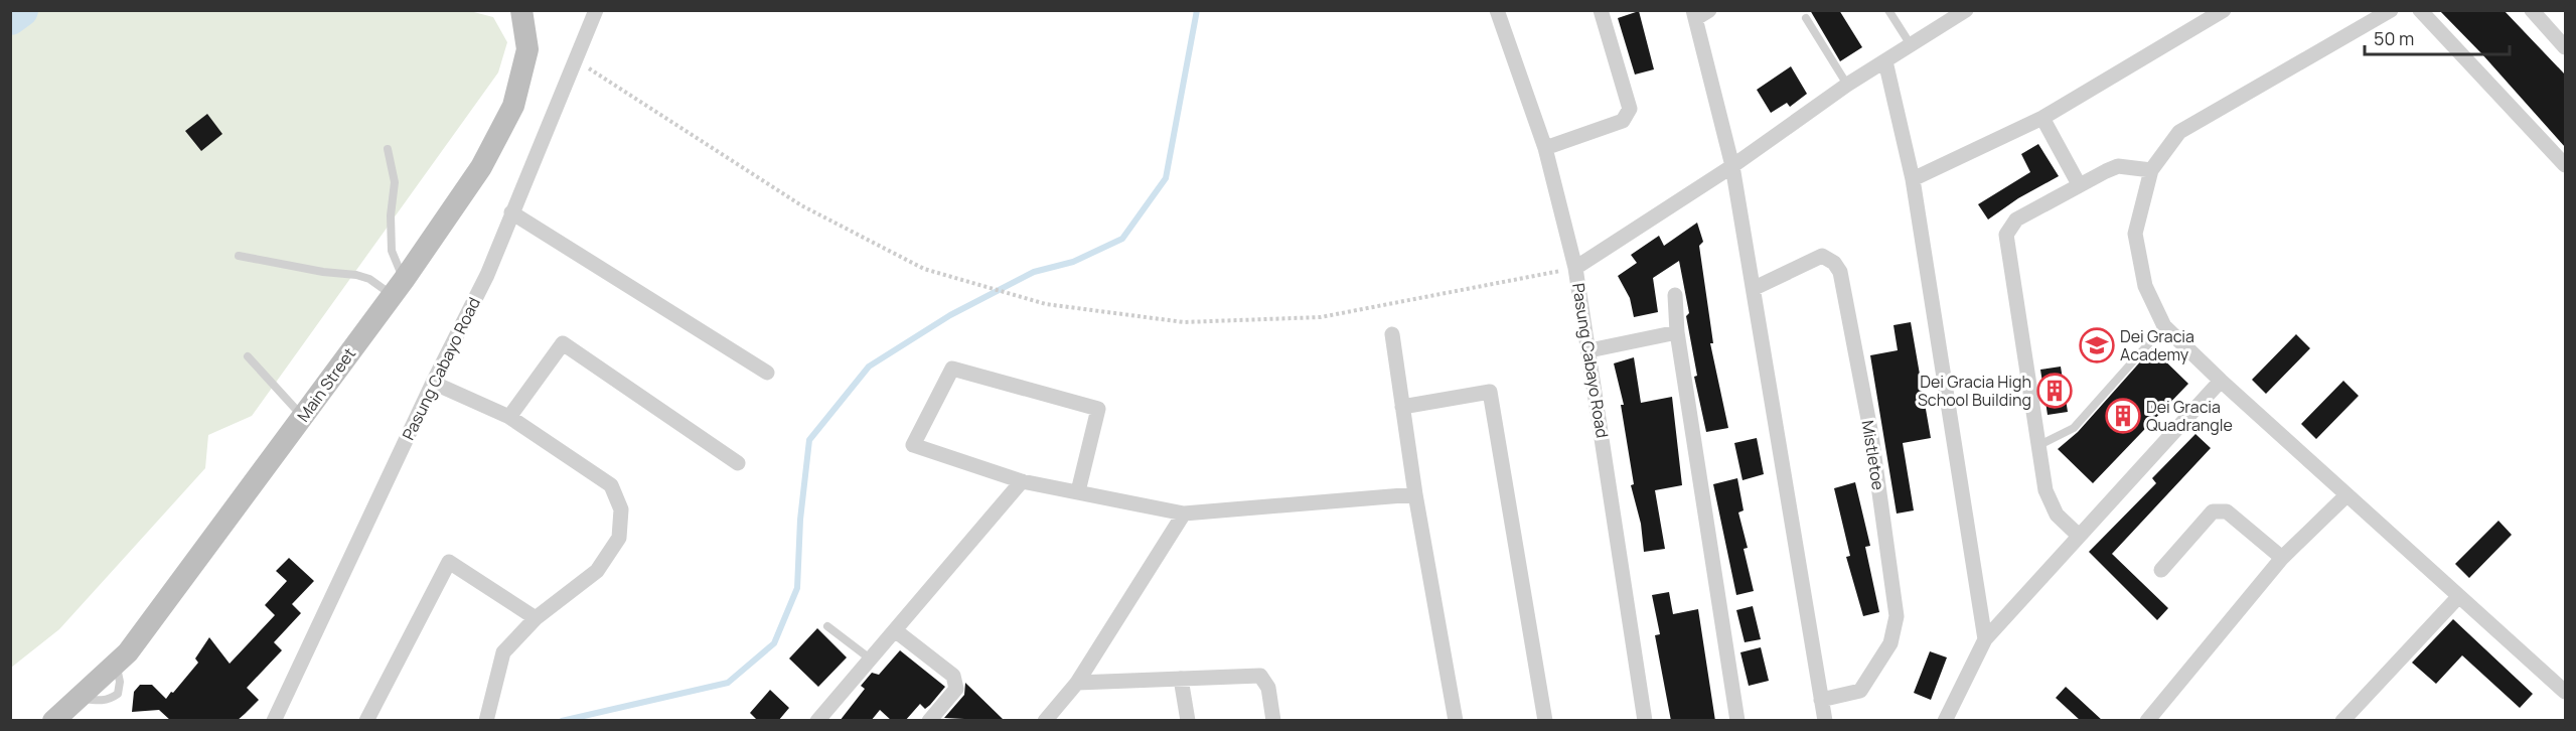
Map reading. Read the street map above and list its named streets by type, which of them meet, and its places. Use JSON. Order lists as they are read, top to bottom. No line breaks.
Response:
{"streets":{"street":["Pasung Cabayo Road","Main Street","Mistletoe"]},"places":{"school or university":["Dei Gracia Academy"],"building":["Dei Gracia High School Building","Dei Gracia Quadrangle"]},"scale_bar":"50 m"}
